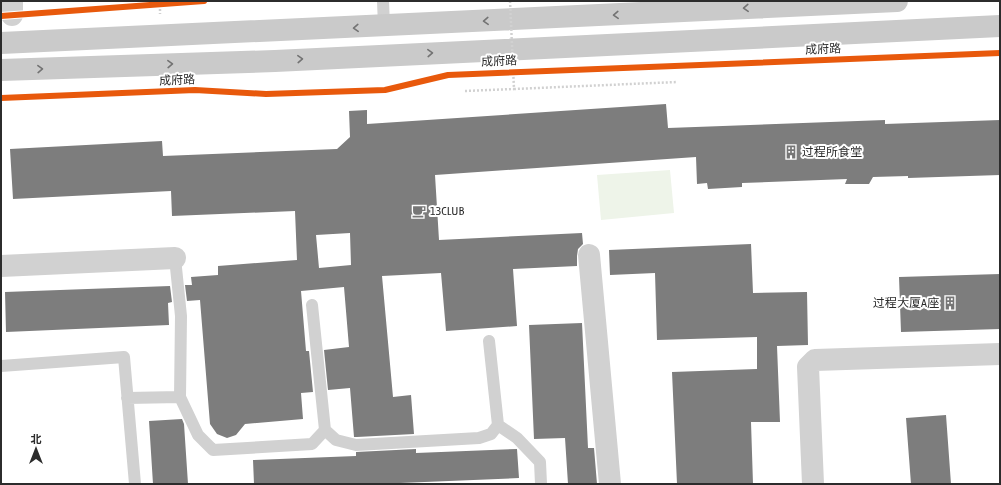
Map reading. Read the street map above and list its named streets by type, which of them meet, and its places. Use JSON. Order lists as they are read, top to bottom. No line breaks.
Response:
{"streets":{"main road":["成府路"]},"places":{"building":["过程所食堂","过程大厦A座"],"cafe":["13CLUB"]},"north":"top"}
